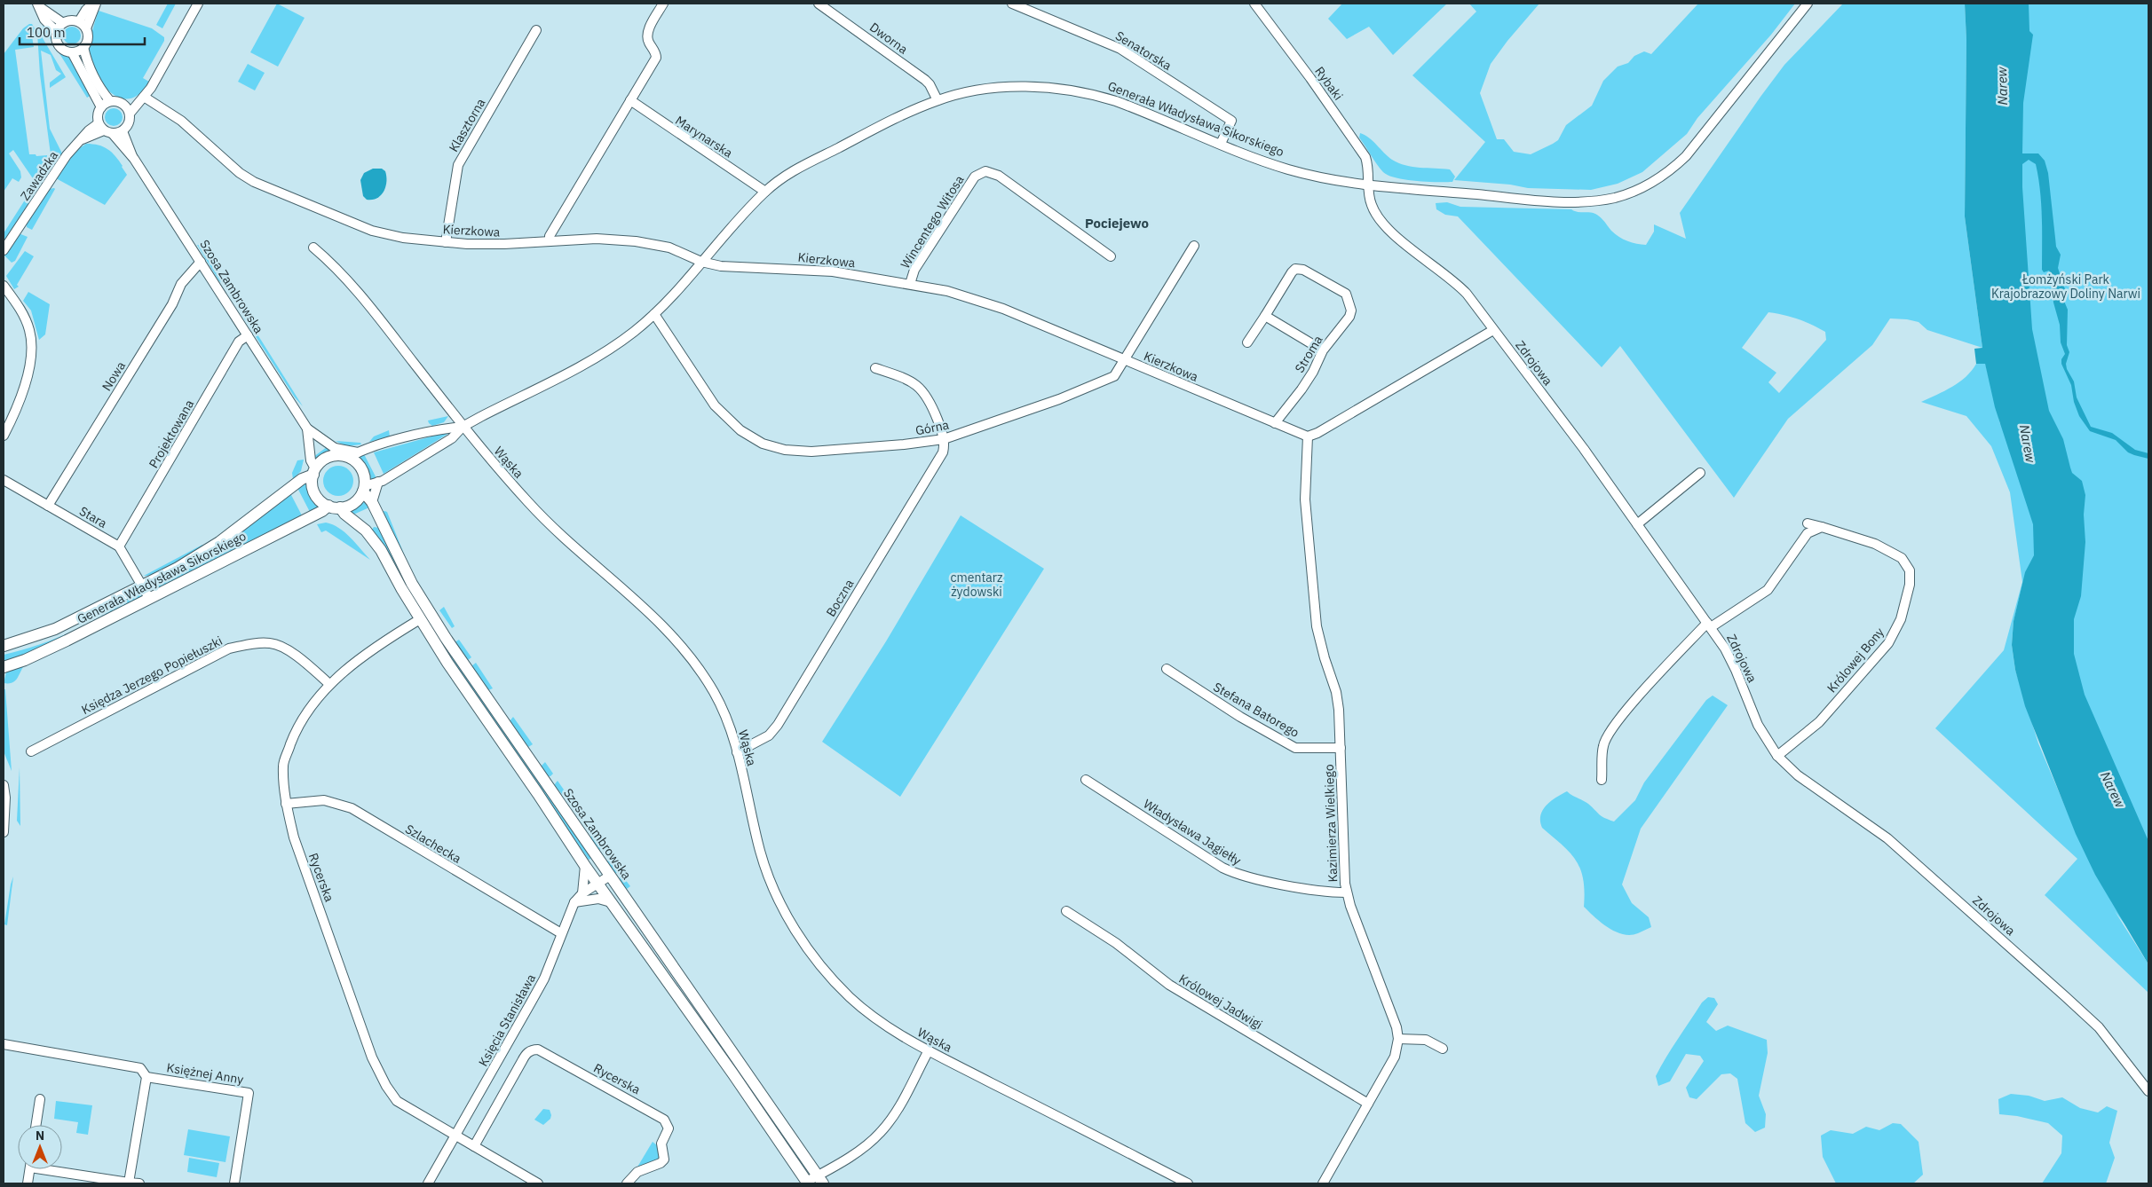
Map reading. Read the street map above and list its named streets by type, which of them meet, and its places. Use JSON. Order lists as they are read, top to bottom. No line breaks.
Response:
{"streets":{"main road":["Generała Władysława Sikorskiego","Szosa Zambrowska"],"street":["Dworna","Senatorska","Rybaki","Klasztorna","Marynarska","Zawadzka","Wincentego Witosa","Kierzkowa","Stroma","Zdrojowa","Nowa","Górna","Projektowana","Wąska","Stara","Boczna","Królowej Bony","Księdza Jerzego Popiełuszki","Stefana Batorego","Kazimierza Wielkiego","Władysława Jagiełły","Szlachecka","Rycerska","Królowej Jadwigi","Księcia Stanisława","Księżnej Anny"]},"crossings":[["Dworna","Generała Władysława Sikorskiego"],["Senatorska","Generała Władysława Sikorskiego"],["Rybaki","Generała Władysława Sikorskiego"],["Rybaki","Zdrojowa"],["Generała Władysława Sikorskiego","Marynarska"],["Generała Władysława Sikorskiego","Kierzkowa"],["Generała Władysława Sikorskiego","Szosa Zambrowska"],["Generała Władysława Sikorskiego","Zdrojowa"],["Generała Władysława Sikorskiego","Górna"],["Generała Władysława Sikorskiego","Wąska"],["Klasztorna","Kierzkowa"],["Zawadzka","Szosa Zambrowska"],["Wincentego Witosa","Kierzkowa"],["Kierzkowa","Stroma"],["Kierzkowa","Górna"],["Kierzkowa","Kazimierza Wielkiego"],["Szosa Zambrowska","Nowa"],["Szosa Zambrowska","Projektowana"],["Szosa Zambrowska","Księcia Stanisława"],["Zdrojowa","Królowej Bony"],["Nowa","Stara"],["Górna","Boczna"],["Projektowana","Stara"],["Wąska","Boczna"],["Księdza Jerzego Popiełuszki","Rycerska"],["Stefana Batorego","Kazimierza Wielkiego"],["Kazimierza Wielkiego","Władysława Jagiełły"],["Kazimierza Wielkiego","Królowej Jadwigi"],["Szlachecka","Rycerska"],["Szlachecka","Księcia Stanisława"],["Rycerska","Księcia Stanisława"]],"districts":["Pociejewo"],"water":["Narew"],"parks":["Łomżyński Park Krajobrazowy Doliny Narwi","cmentarz żydowski"],"scale_bar":"100 m","north":"top"}
